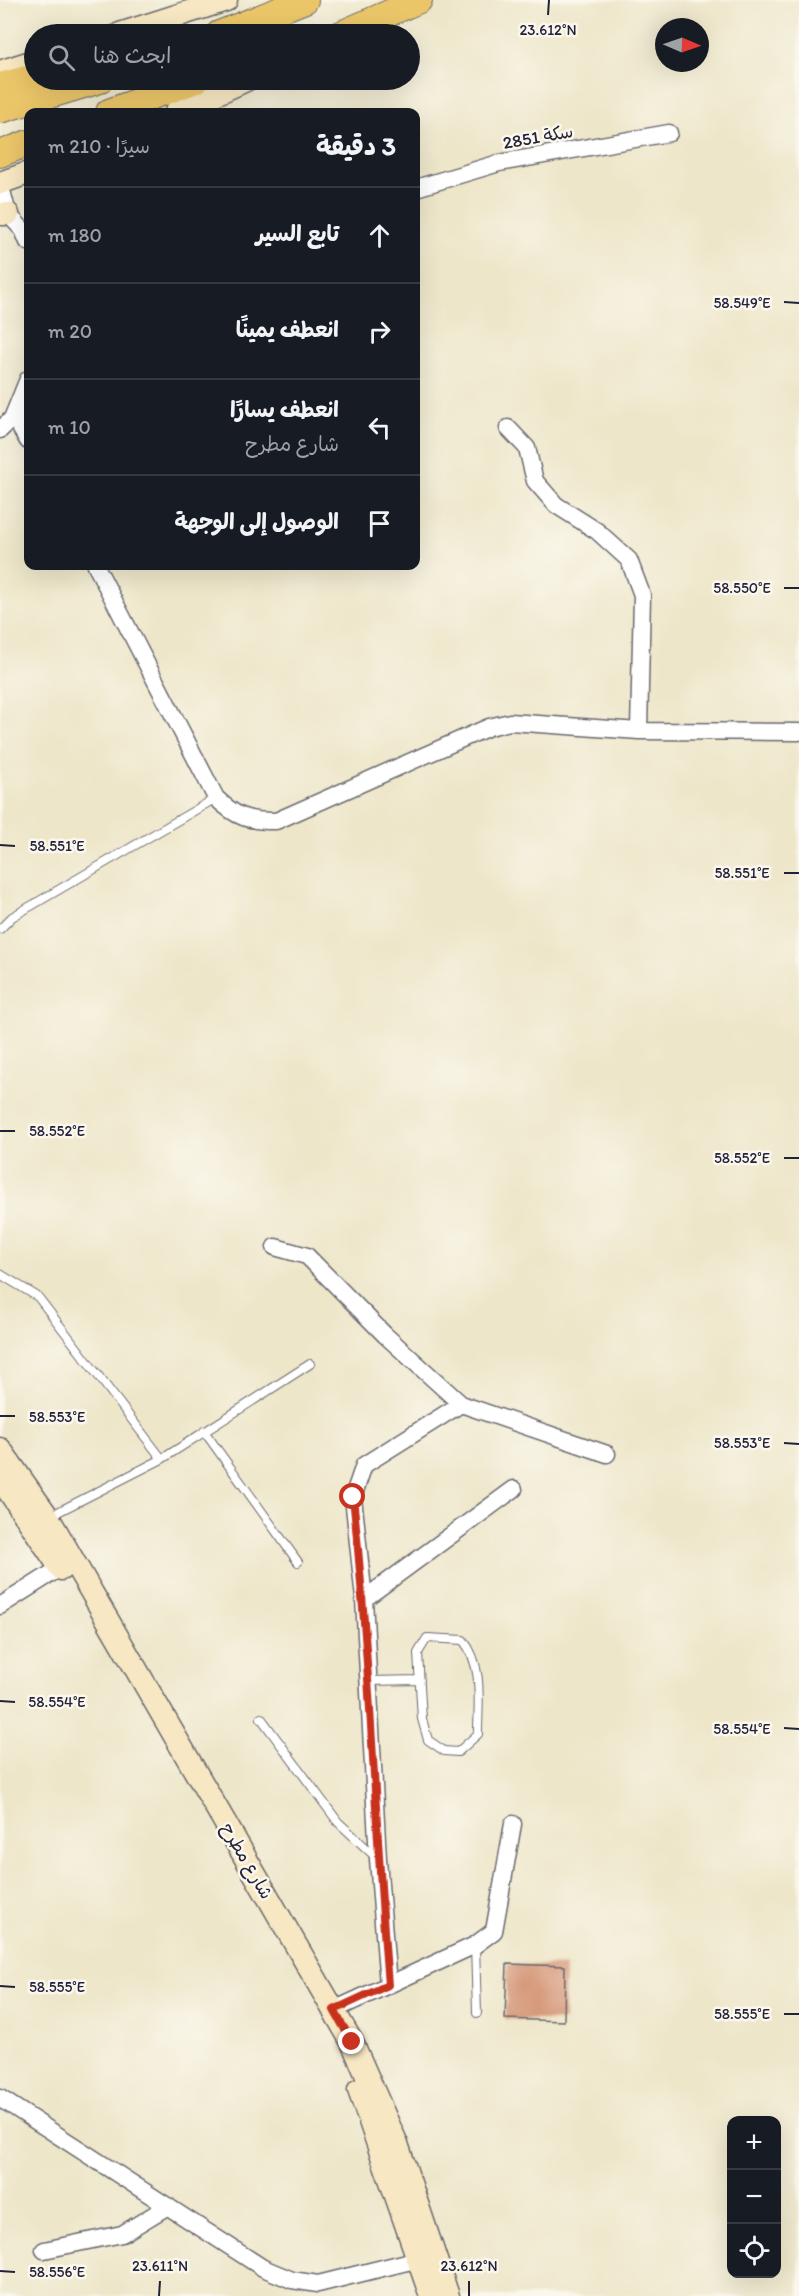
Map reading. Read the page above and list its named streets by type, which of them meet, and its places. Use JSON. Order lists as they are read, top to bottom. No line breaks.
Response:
{"streets":{"main road":["شارع مطرح"],"street":["سكة 2851"]},"north":"right","page":{"search":"ابحث هنا","heading":["3 دقيقة","سيرًا · 210 m"],"list":[["تابع السير","180 m"],["انعطف يمينًا","20 m"],["انعطف يسارًا","شارع مطرح","10 m"],"الوصول إلى الوجهة"],"map_buttons":["+","−"]},"coordinates":["23.612°N","58.549°E","58.550°E","58.551°E","58.552°E","58.553°E","58.554°E","58.555°E","23.611°N","58.556°E"]}
